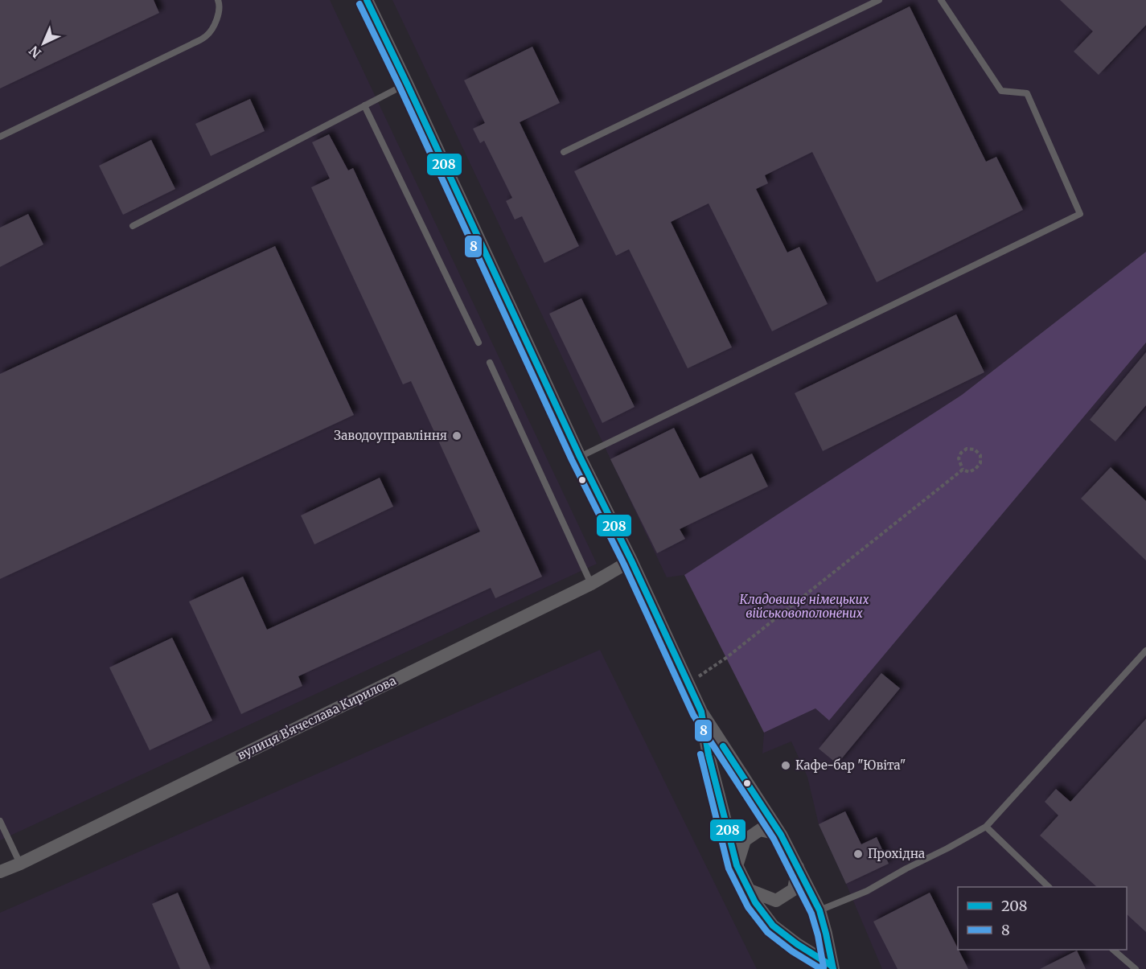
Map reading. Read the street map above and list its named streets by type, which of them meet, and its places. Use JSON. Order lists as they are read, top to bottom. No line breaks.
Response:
{"streets":{"street":["вулиця Вʼячеслава Кирилова"]},"parks":["Кладовище німецьких військовополонених"],"places":["Заводоуправління","Кафе-бар \"Ювіта\"","Прохідна"],"lines":["transit line 208","transit line 8"],"legend":["208","8"],"north":"bottom left"}
